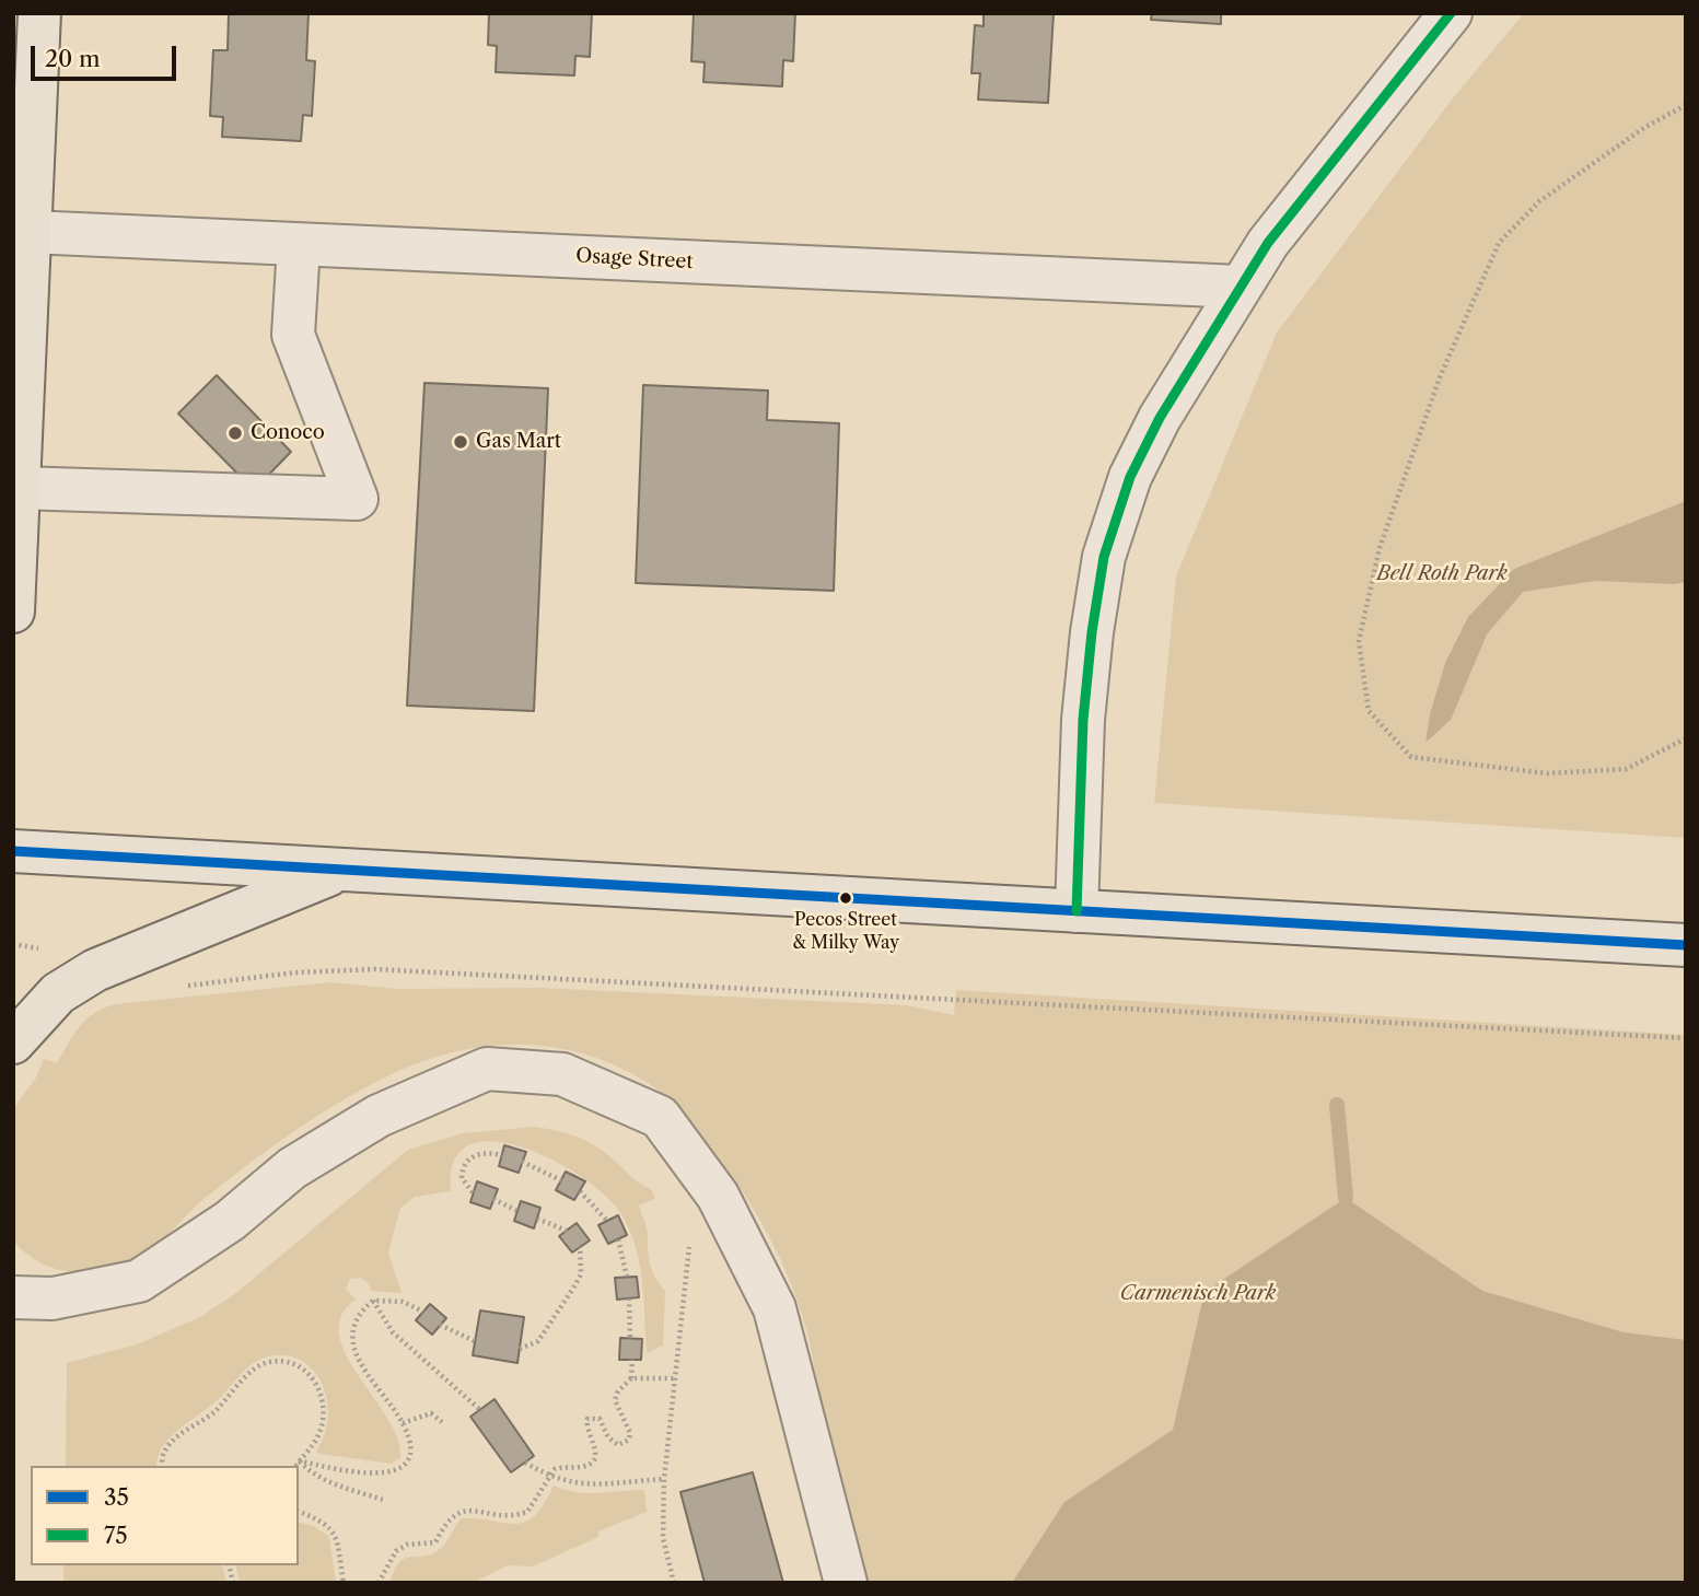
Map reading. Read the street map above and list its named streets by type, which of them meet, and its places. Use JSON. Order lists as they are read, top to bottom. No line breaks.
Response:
{"streets":{"street":["Osage Street"]},"parks":["Bell Roth Park","Carmenisch Park"],"places":["Conoco","Gas Mart","Pecos Street & Milky Way"],"lines":["transit line 75","transit line 35"],"legend":["35","75"],"scale_bar":"20 m"}
